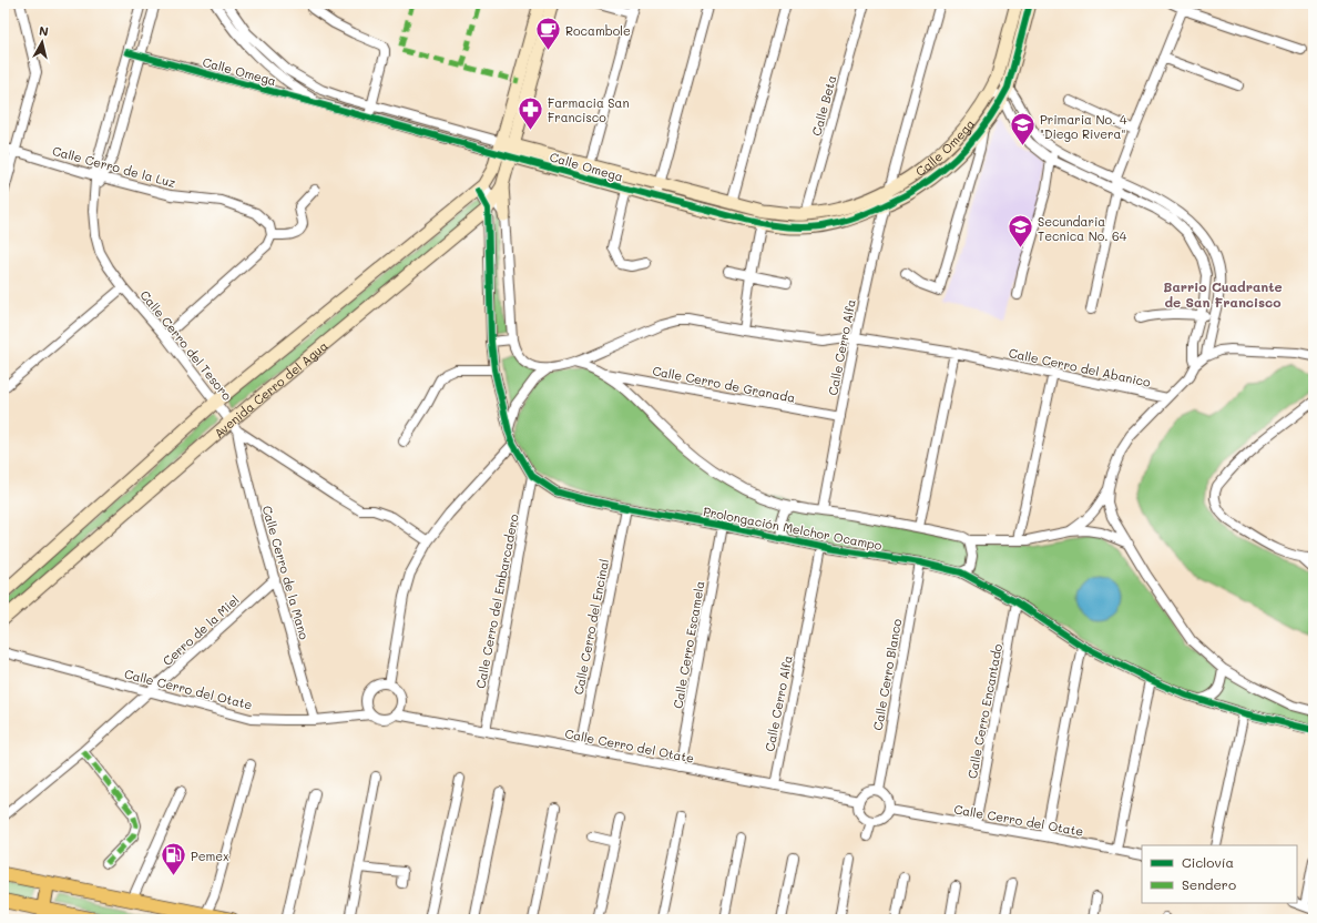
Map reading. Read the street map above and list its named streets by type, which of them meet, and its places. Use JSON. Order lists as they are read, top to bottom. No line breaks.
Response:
{"streets":{"street":["Calle Omega","Calle Beta","Calle Cerro de la Luz","Calle Cerro del Tesoro","Calle Cerro Alfa","Calle Cerro del Abanico","Calle Cerro de Granada","Avenida Cerro del Agua","Prolongación Melchor Ocampo","Calle Cerro de la Mano","Calle Cerro del Embarcadero","Calle Cerro del Encinal","Cerro de la Miel","Calle Cerro Escamela","Calle Cerro Blanco","Calle Cerro del Otate","Calle Cerro Encantado"]},"crossings":[["Calle Omega","Calle Beta"],["Calle Omega","Calle Cerro del Tesoro"],["Calle Omega","Calle Cerro Alfa"],["Calle Omega","Avenida Cerro del Agua"],["Calle Cerro de la Luz","Calle Cerro del Tesoro"],["Calle Cerro del Tesoro","Avenida Cerro del Agua"],["Calle Cerro del Tesoro","Calle Cerro de la Mano"],["Calle Cerro Alfa","Calle Cerro del Abanico"],["Calle Cerro Alfa","Calle Cerro de Granada"],["Calle Cerro Alfa","Prolongación Melchor Ocampo"],["Calle Cerro Alfa","Calle Cerro del Otate"],["Calle Cerro del Abanico","Prolongación Melchor Ocampo"],["Calle Cerro de Granada","Prolongación Melchor Ocampo"],["Avenida Cerro del Agua","Prolongación Melchor Ocampo"],["Avenida Cerro del Agua","Calle Cerro de la Mano"],["Prolongación Melchor Ocampo","Calle Cerro del Embarcadero"],["Prolongación Melchor Ocampo","Calle Cerro del Encinal"],["Prolongación Melchor Ocampo","Calle Cerro Escamela"],["Prolongación Melchor Ocampo","Calle Cerro Blanco"],["Prolongación Melchor Ocampo","Calle Cerro Encantado"],["Calle Cerro de la Mano","Cerro de la Miel"],["Calle Cerro de la Mano","Calle Cerro del Otate"],["Calle Cerro del Embarcadero","Calle Cerro del Otate"],["Calle Cerro del Encinal","Calle Cerro del Otate"],["Cerro de la Miel","Calle Cerro del Otate"],["Calle Cerro Escamela","Calle Cerro del Otate"],["Calle Cerro Blanco","Calle Cerro del Otate"],["Calle Cerro del Otate","Calle Cerro Encantado"]],"districts":["Barrio Cuadrante de San Francisco"],"places":{"cafe":["Rocambole"],"pharmacy":["Farmacia San Francisco"],"school or university":["Primaria No. 4 \"Diego Rivera\"","Secundaria Tecnica No. 64"],"fuel station":["Pemex"]},"legend":["Ciclovía","Sendero"],"north":"top"}
